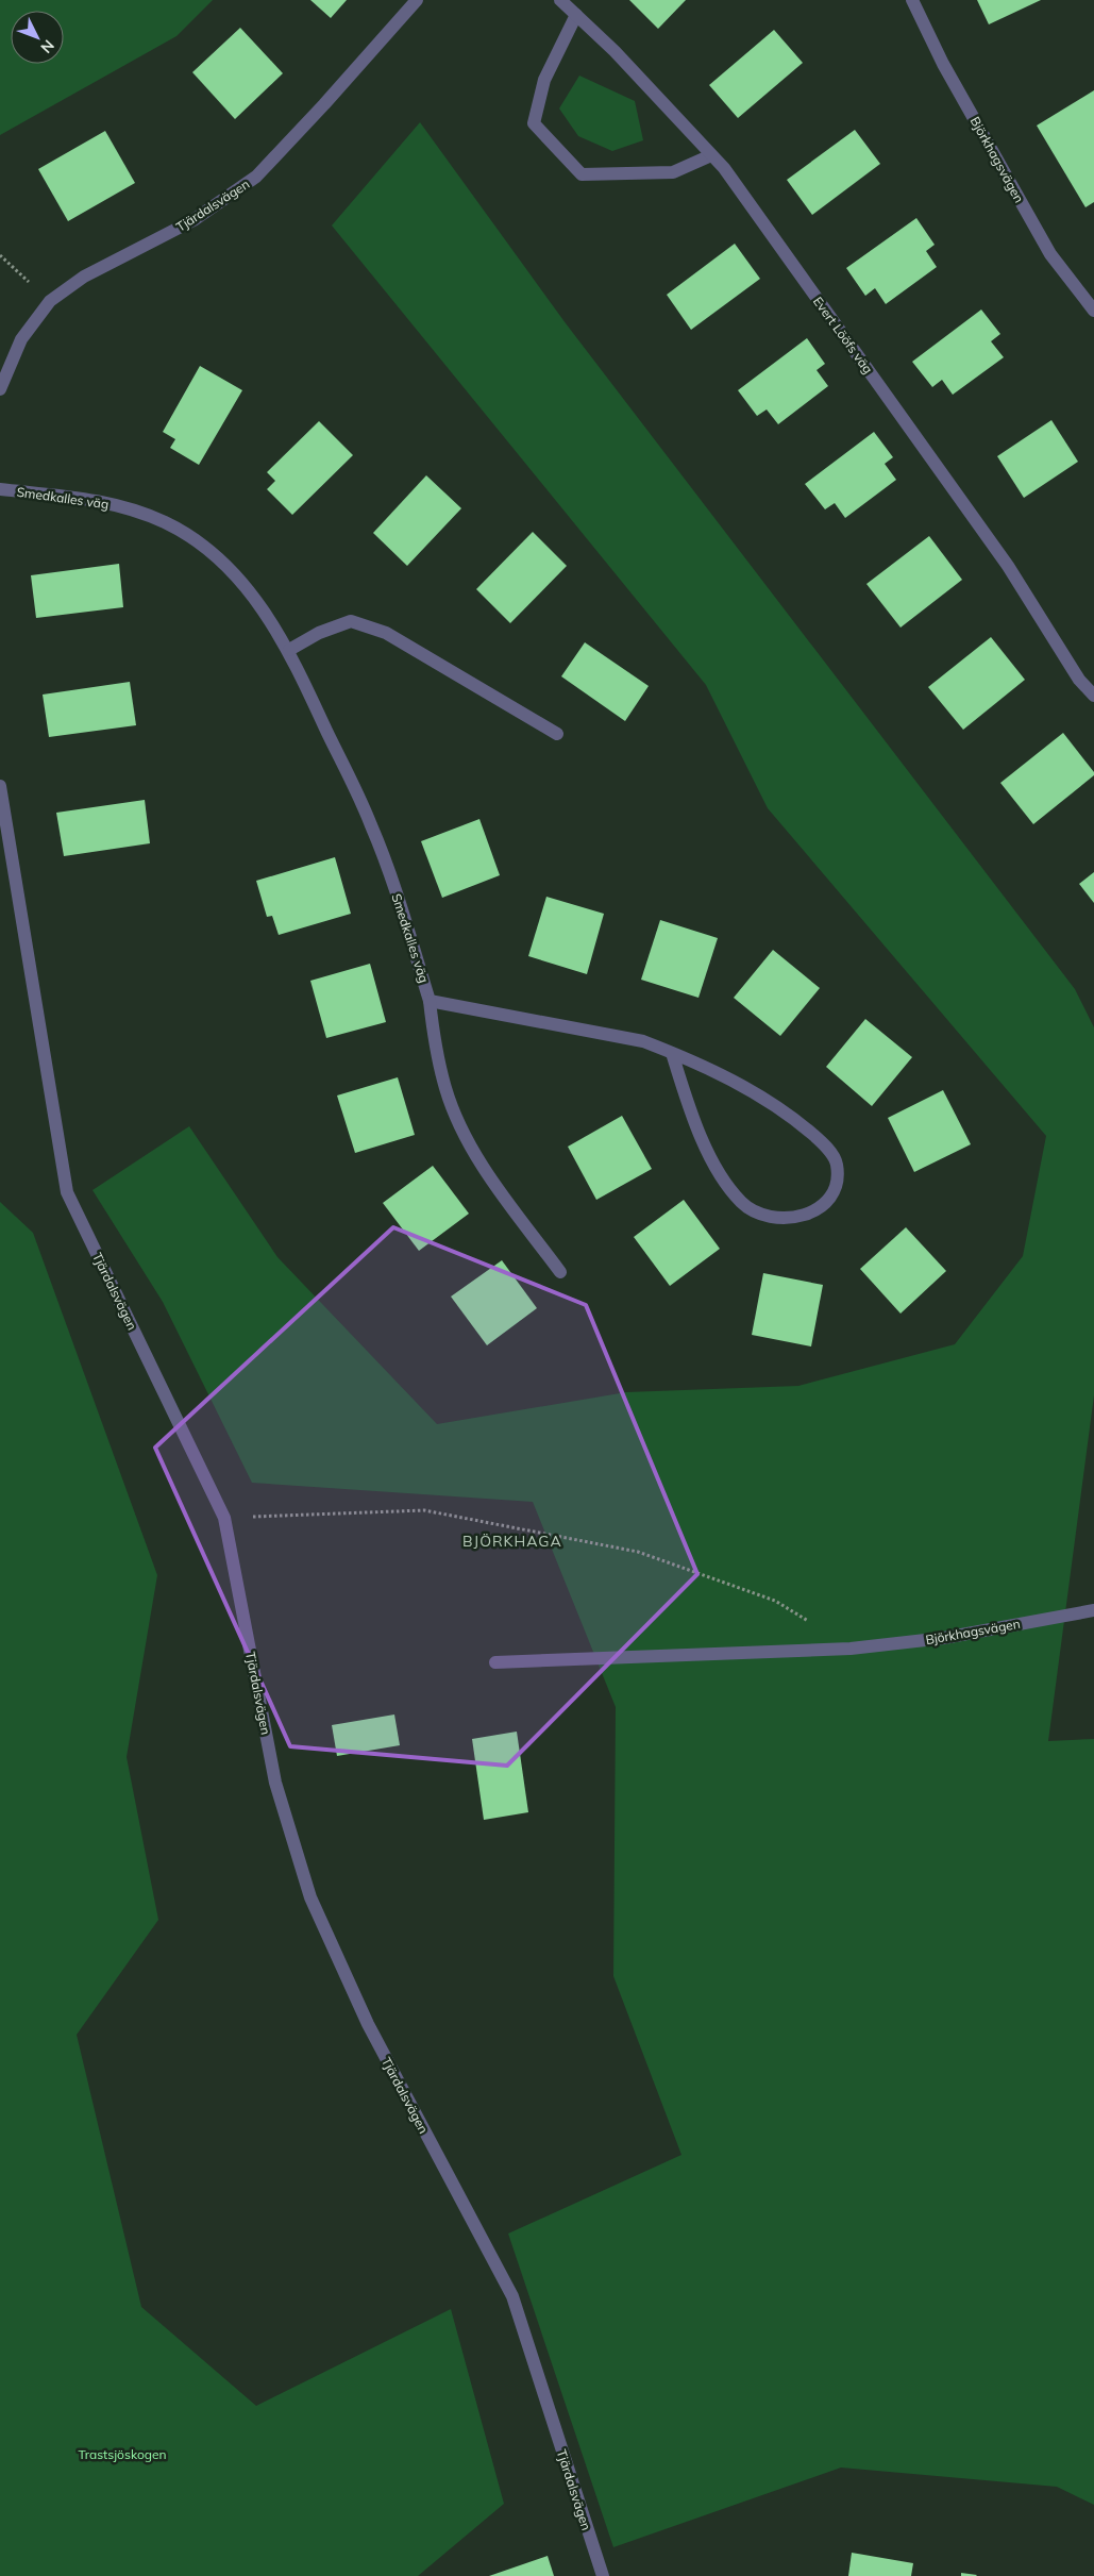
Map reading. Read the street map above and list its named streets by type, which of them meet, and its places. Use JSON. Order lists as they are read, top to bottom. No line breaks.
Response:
{"streets":{"street":["Björkhagsvägen","Tjärdalsvägen","Evert Lööfs väg","Smedkalles väg"]},"districts":["BJÖRKHAGA"],"parks":["Trastsjöskogen"],"north":"bottom right"}
